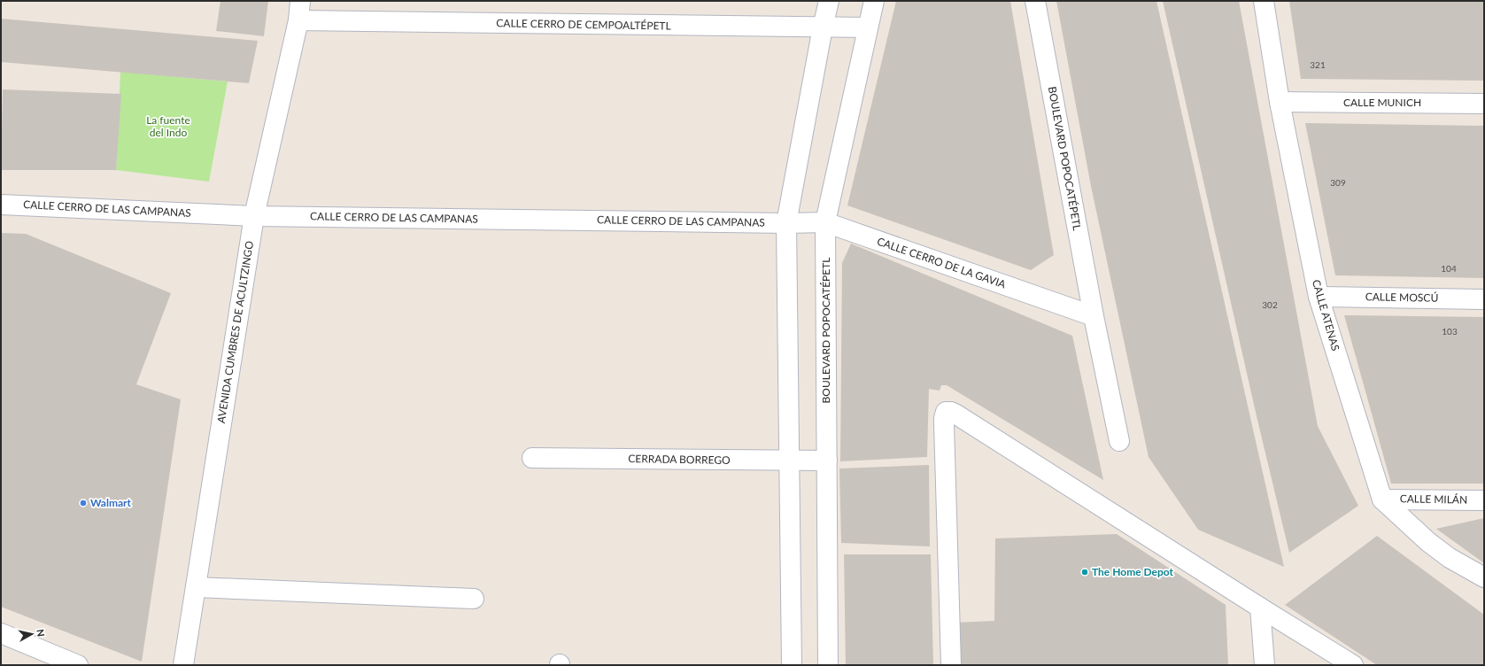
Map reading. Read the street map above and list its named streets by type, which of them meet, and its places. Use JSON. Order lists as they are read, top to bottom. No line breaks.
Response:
{"streets":{"street":["CALLE CERRO DE CEMPOALTÉPETL","CALLE MUNICH","BOULEVARD POPOCATÉPETL","CALLE CERRO DE LAS CAMPANAS","CALLE CERRO DE LA GAVIA","CALLE MOSCÚ","CALLE ATENAS","AVENIDA CUMBRES DE ACULTZINGO","CERRADA BORREGO","CALLE MILÁN"]},"crossings":[["CALLE CERRO DE CEMPOALTÉPETL","BOULEVARD POPOCATÉPETL"],["CALLE CERRO DE CEMPOALTÉPETL","AVENIDA CUMBRES DE ACULTZINGO"],["CALLE MUNICH","CALLE ATENAS"],["BOULEVARD POPOCATÉPETL","CALLE CERRO DE LA GAVIA"],["BOULEVARD POPOCATÉPETL","CERRADA BORREGO"],["CALLE CERRO DE LAS CAMPANAS","CALLE CERRO DE LA GAVIA"],["CALLE CERRO DE LAS CAMPANAS","AVENIDA CUMBRES DE ACULTZINGO"],["CALLE MOSCÚ","CALLE ATENAS"],["CALLE ATENAS","CALLE MILÁN"]],"parks":["La fuente del Indo"],"places":["Walmart","The Home Depot"],"house_numbers":["321","309","104","302","103"],"north":"right"}
